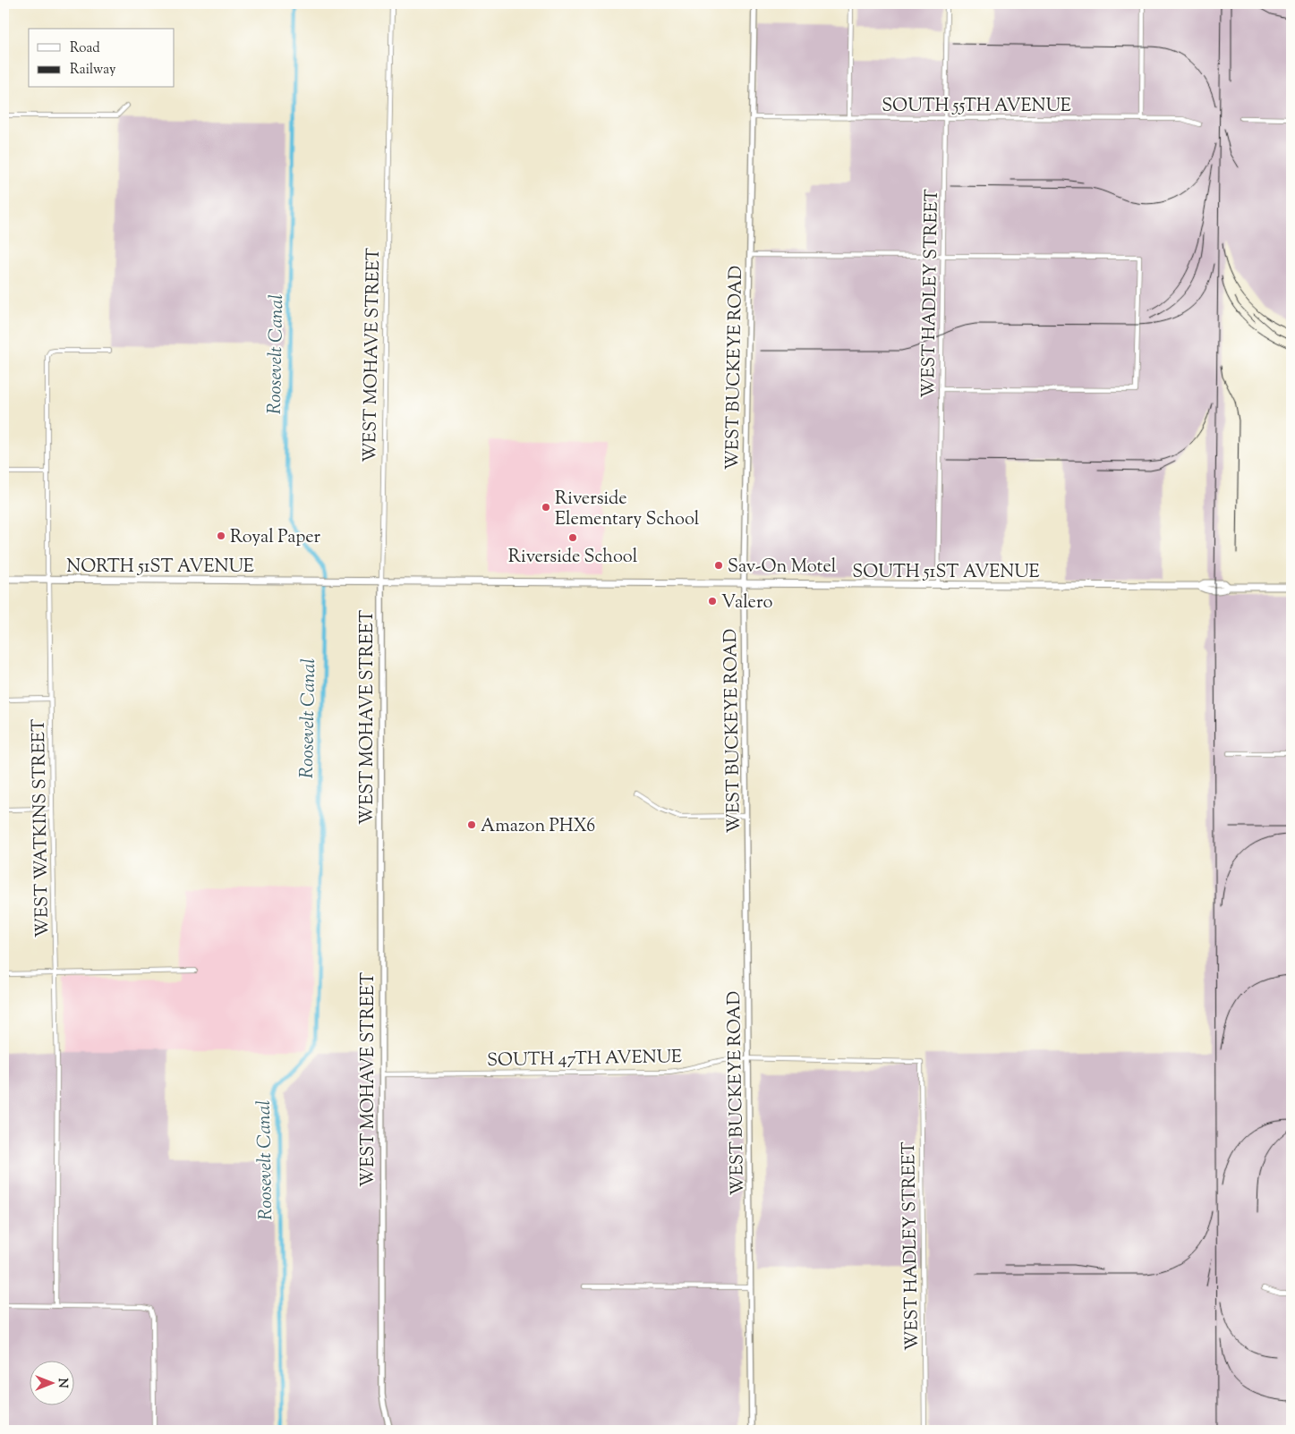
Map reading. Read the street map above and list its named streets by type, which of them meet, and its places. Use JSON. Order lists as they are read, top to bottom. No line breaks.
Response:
{"streets":{"main road":["WEST MOHAVE STREET","WEST BUCKEYE ROAD","NORTH 51ST AVENUE","SOUTH 51ST AVENUE"],"street":["SOUTH 55TH AVENUE","WEST HADLEY STREET","WEST WATKINS STREET","SOUTH 47TH AVENUE"]},"crossings":[["SOUTH 55TH AVENUE","WEST HADLEY STREET"],["SOUTH 55TH AVENUE","WEST BUCKEYE ROAD"],["WEST HADLEY STREET","SOUTH 51ST AVENUE"],["WEST HADLEY STREET","SOUTH 47TH AVENUE"],["WEST MOHAVE STREET","SOUTH 51ST AVENUE"],["WEST MOHAVE STREET","SOUTH 47TH AVENUE"],["WEST BUCKEYE ROAD","SOUTH 51ST AVENUE"],["WEST BUCKEYE ROAD","SOUTH 47TH AVENUE"],["NORTH 51ST AVENUE","SOUTH 51ST AVENUE"],["NORTH 51ST AVENUE","WEST WATKINS STREET"]],"water":["Roosevelt Canal"],"places":["Riverside Elementary School","Royal Paper","Riverside School","Sav-On Motel","Valero","Amazon PHX6"],"legend":["Road","Railway"],"north":"right"}
